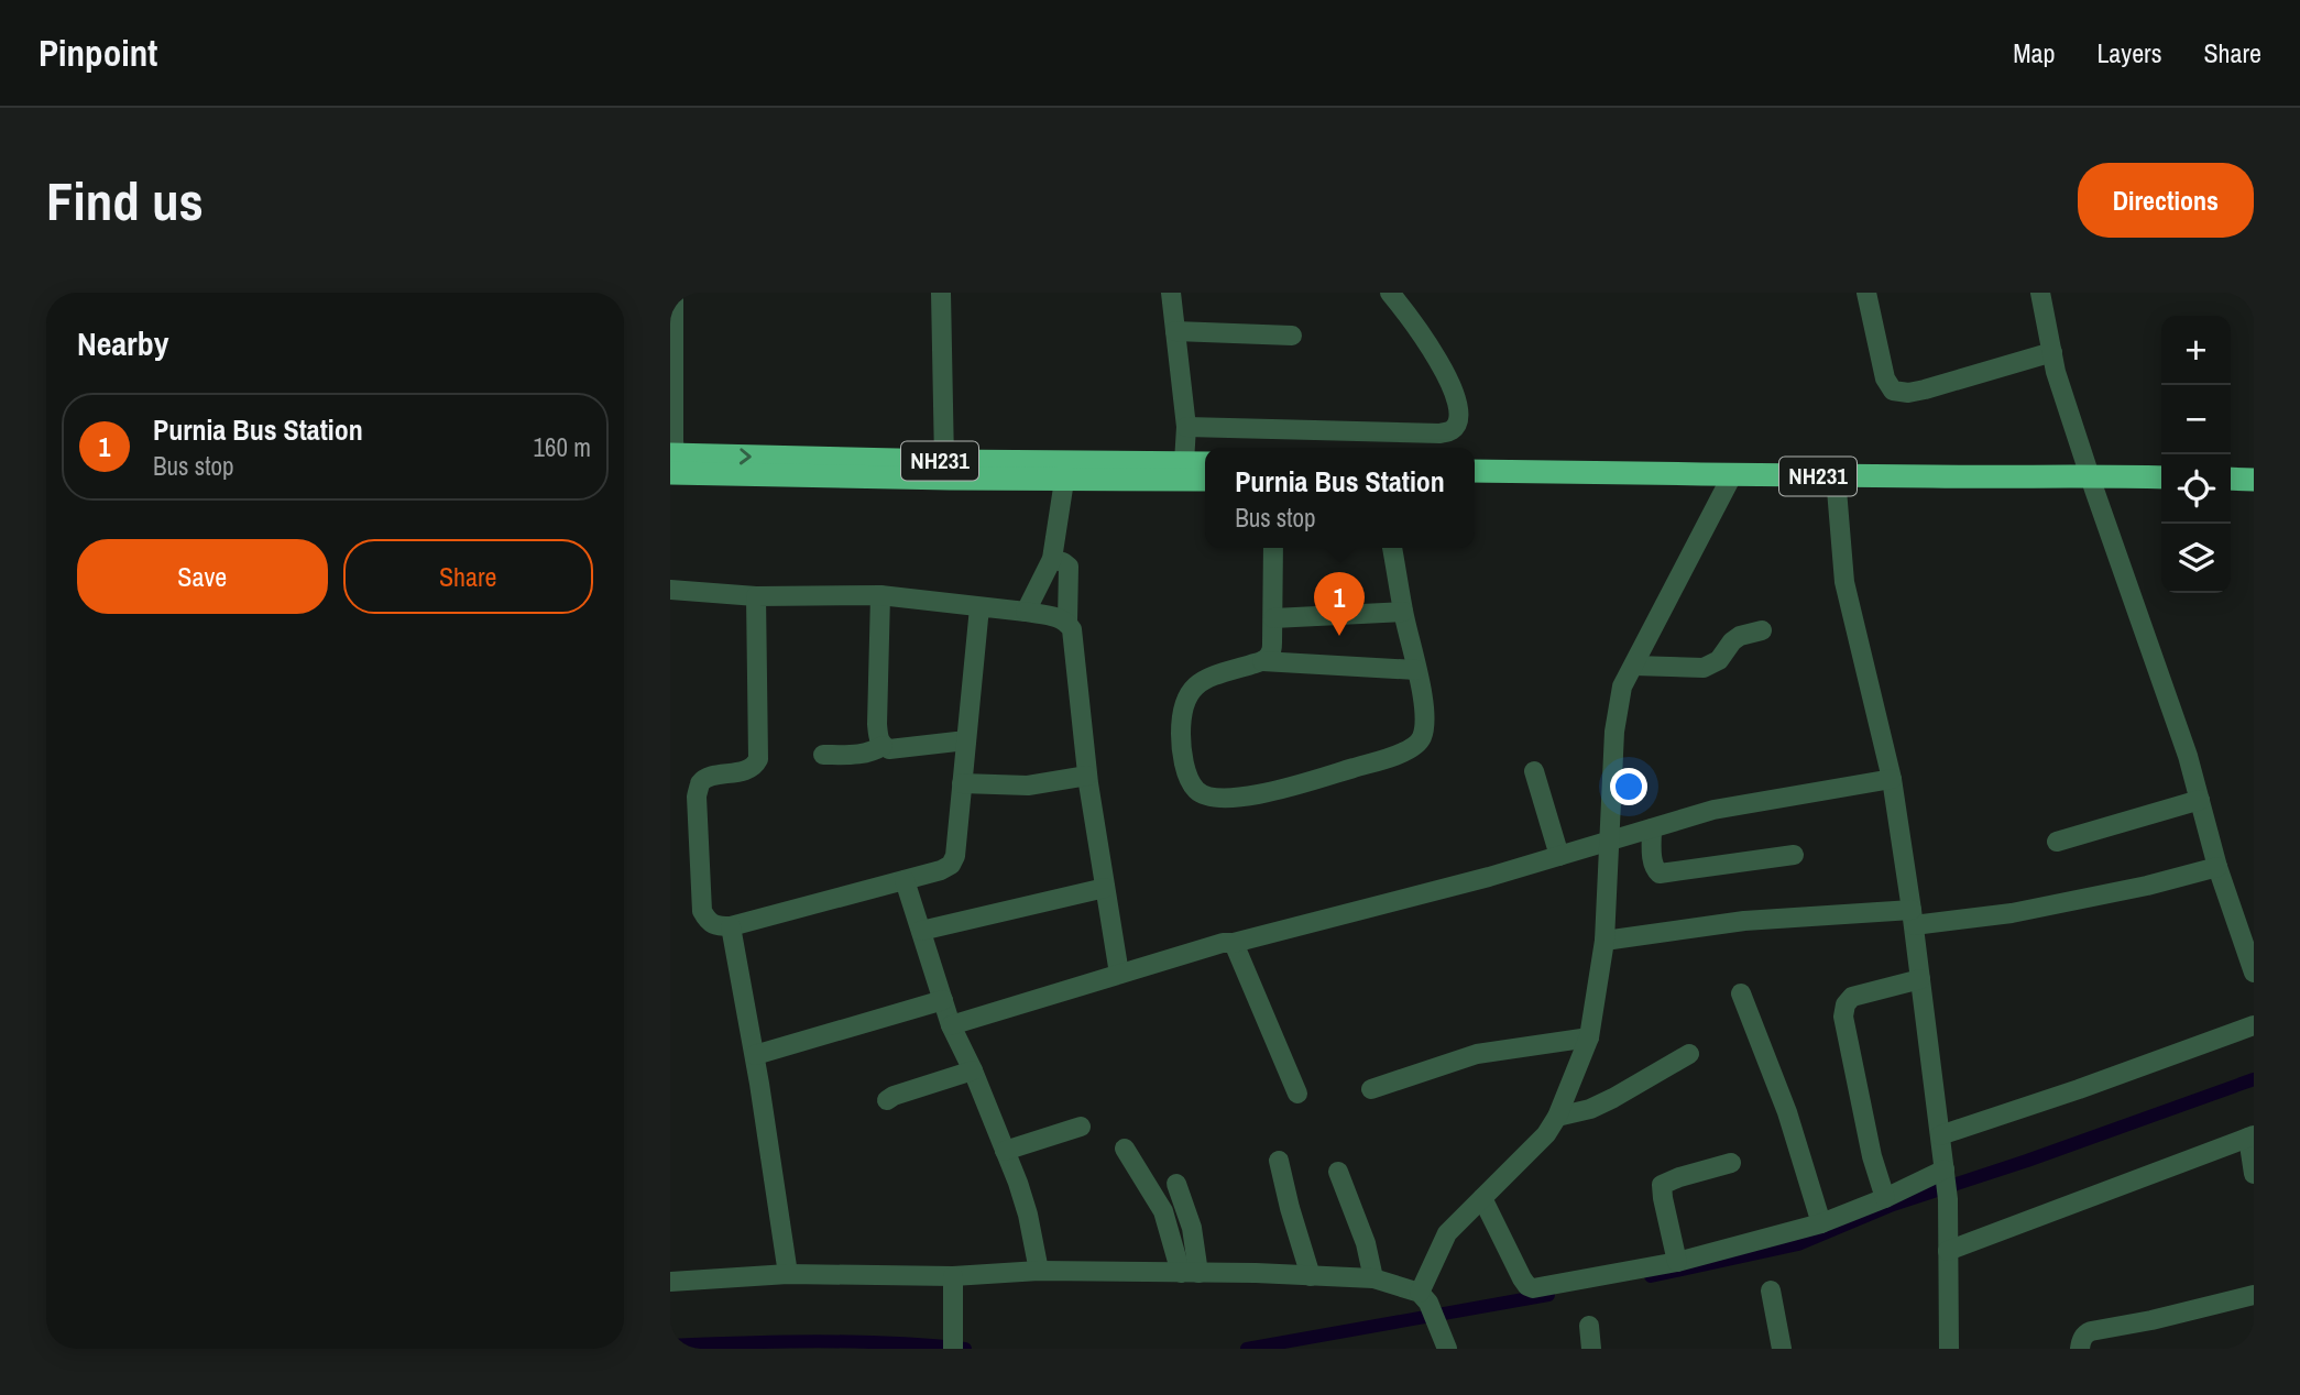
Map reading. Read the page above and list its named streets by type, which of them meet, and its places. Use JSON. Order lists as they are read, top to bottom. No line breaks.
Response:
{"streets":{"highway":["NH231"]},"page":{"header":"Pinpoint","nav":["Map","Layers","Share"],"buttons":["Directions",["Save","Share"]],"title":"Find us","heading":"Nearby","map_buttons":["+","−"],"list":[{"mark":"1","name":"Purnia Bus Station","note":"Bus stop","value":"160 m"}],"popup":["Purnia Bus Station","Bus stop"],"pins":"1"}}
